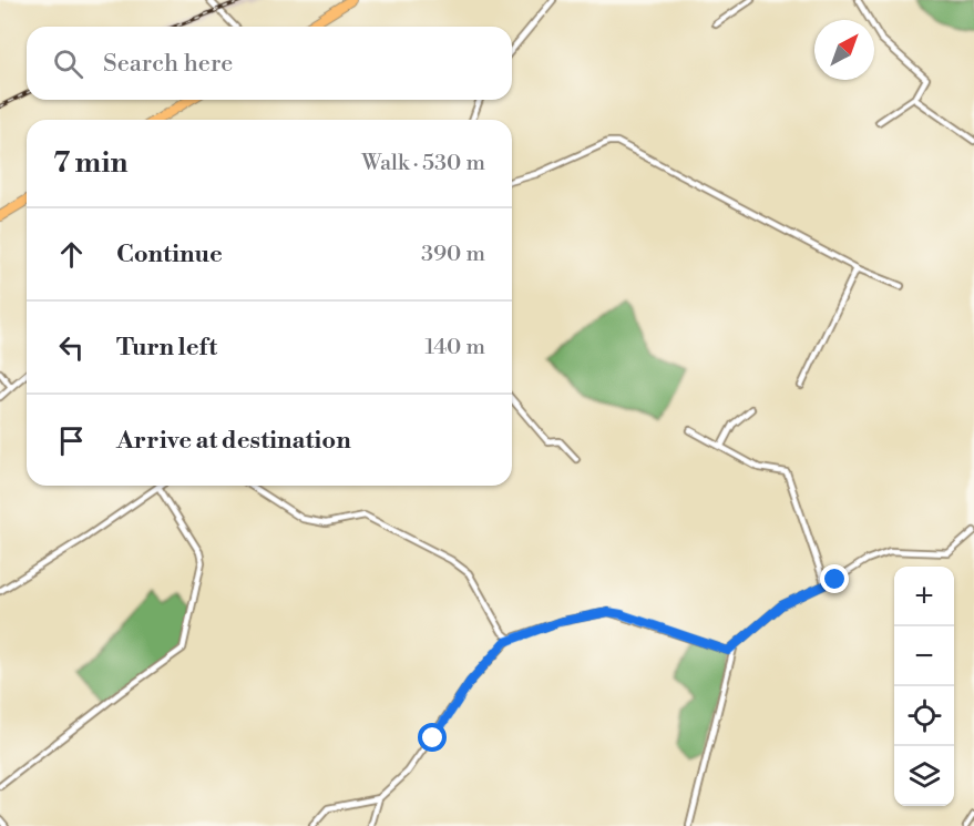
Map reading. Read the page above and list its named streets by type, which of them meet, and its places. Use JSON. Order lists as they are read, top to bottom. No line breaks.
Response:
{"north":"top right","page":{"search":"Search here","heading":["7 min","Walk · 530 m"],"list":[["Continue","390 m"],["Turn left","140 m"],"Arrive at destination"],"map_buttons":["+","−"]}}
